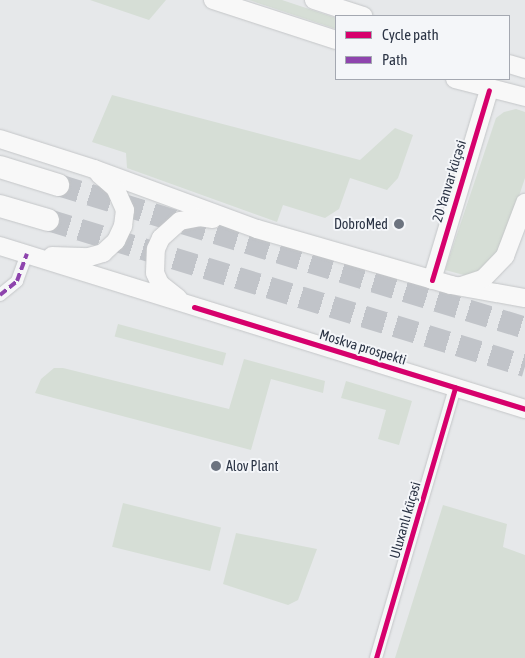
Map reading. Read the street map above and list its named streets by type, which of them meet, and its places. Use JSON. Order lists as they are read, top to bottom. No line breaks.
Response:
{"streets":{"main road":["20 Yanvar küçəsi","Moskva prospekti"],"street":["Uluxanlı küçəsi"]},"crossings":[["Moskva prospekti","Uluxanlı küçəsi"]],"places":["DobroMed","Alov Plant"],"legend":["Cycle path","Path"]}
